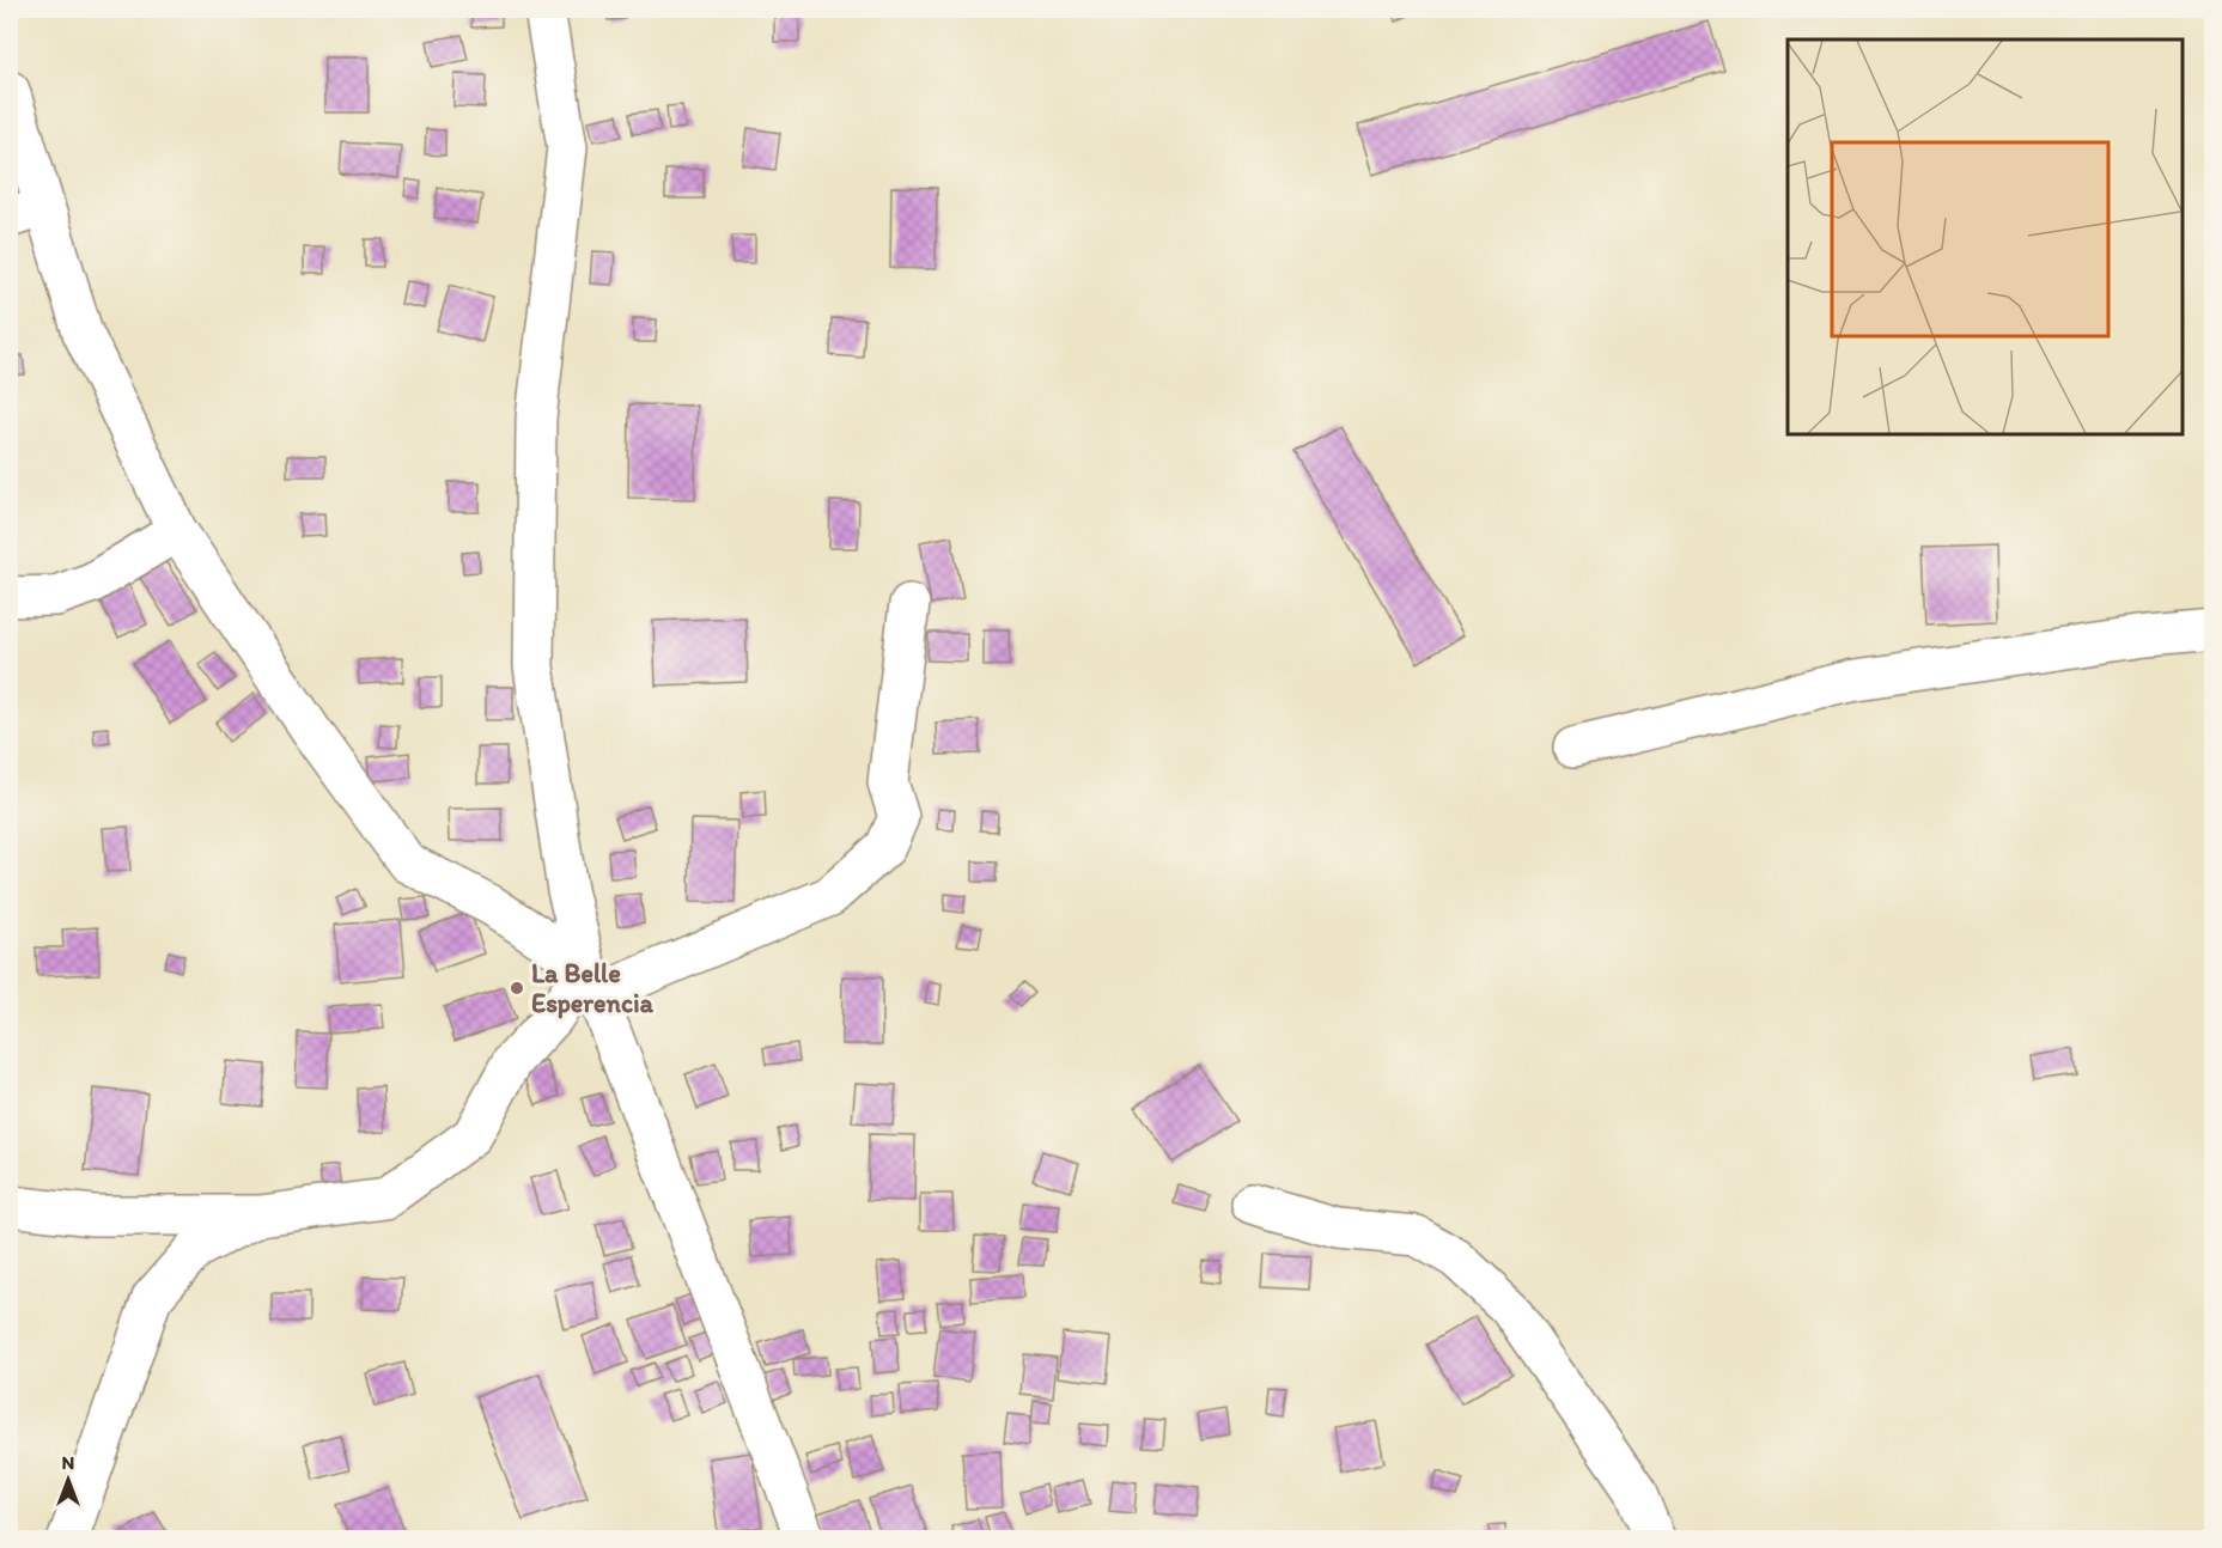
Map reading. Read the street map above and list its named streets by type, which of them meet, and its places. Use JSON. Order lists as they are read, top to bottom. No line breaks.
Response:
{"places":["La Belle Esperencia"],"north":"top"}
